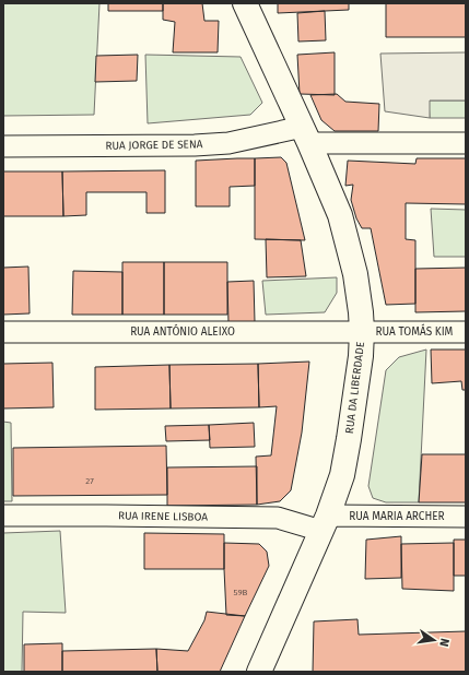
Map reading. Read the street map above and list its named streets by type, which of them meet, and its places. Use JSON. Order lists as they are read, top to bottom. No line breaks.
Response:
{"streets":{"street":["RUA JORGE DE SENA","RUA ANTÓNIO ALEIXO","RUA TOMÁS KIM","RUA DA LIBERDADE","RUA IRENE LISBOA","RUA MARIA ARCHER"]},"crossings":[["RUA JORGE DE SENA","RUA DA LIBERDADE"],["RUA ANTÓNIO ALEIXO","RUA TOMÁS KIM"],["RUA ANTÓNIO ALEIXO","RUA DA LIBERDADE"],["RUA TOMÁS KIM","RUA DA LIBERDADE"],["RUA DA LIBERDADE","RUA IRENE LISBOA"],["RUA DA LIBERDADE","RUA MARIA ARCHER"],["RUA IRENE LISBOA","RUA MARIA ARCHER"]],"house_numbers":["27","59B"],"north":"right"}
